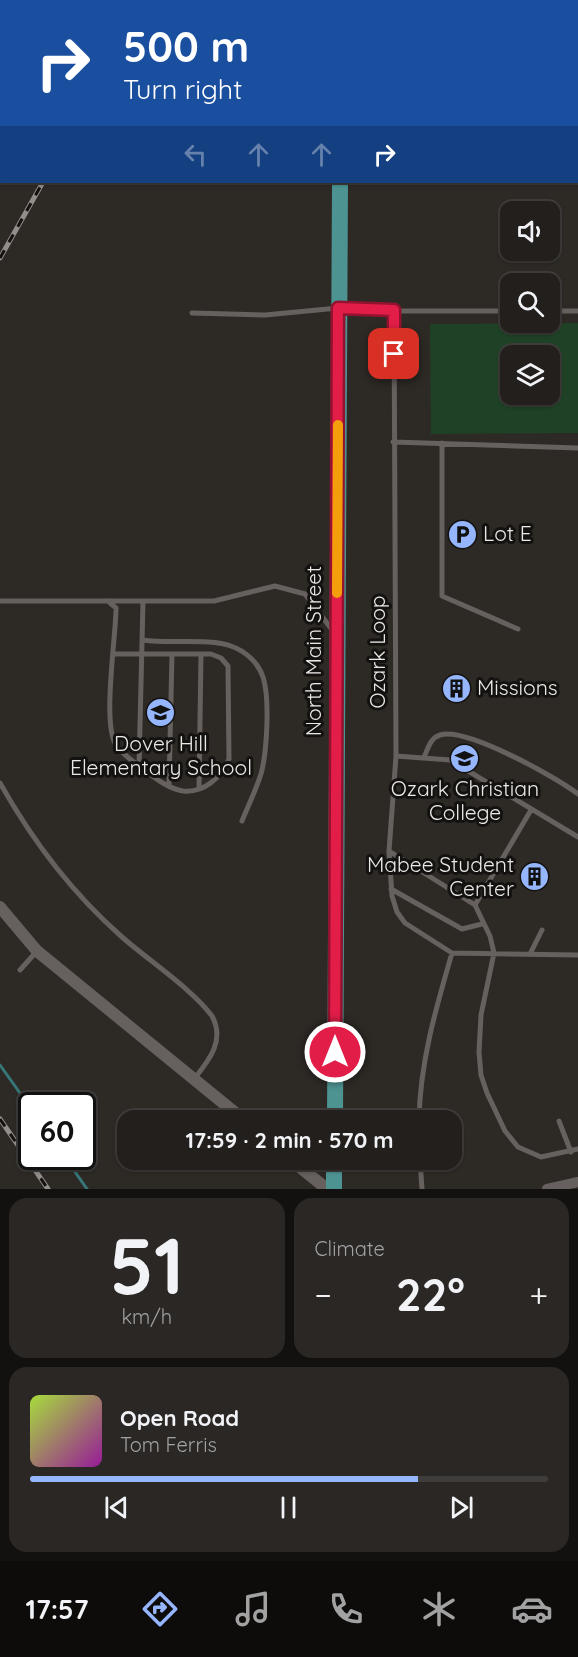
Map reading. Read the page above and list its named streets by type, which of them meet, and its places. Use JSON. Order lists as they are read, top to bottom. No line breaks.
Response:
{"streets":{"main road":["North Main Street"],"lane":["Ozark Loop"]},"places":{"parking":["Lot E"],"building":["Missions","Mabee Student Center"],"school or university":["Dover Hill Elementary School","Ozark Christian College"]},"page":{"turn":["500 m","Turn right"],"limit":"60","trip":"17:59 · 2 min · 570 m","tile":[["51","km/h"],"Climate"],"heat":["−","22°","+"],"song":["Open Road","Tom Ferris"],"tabs":"17:57"}}
